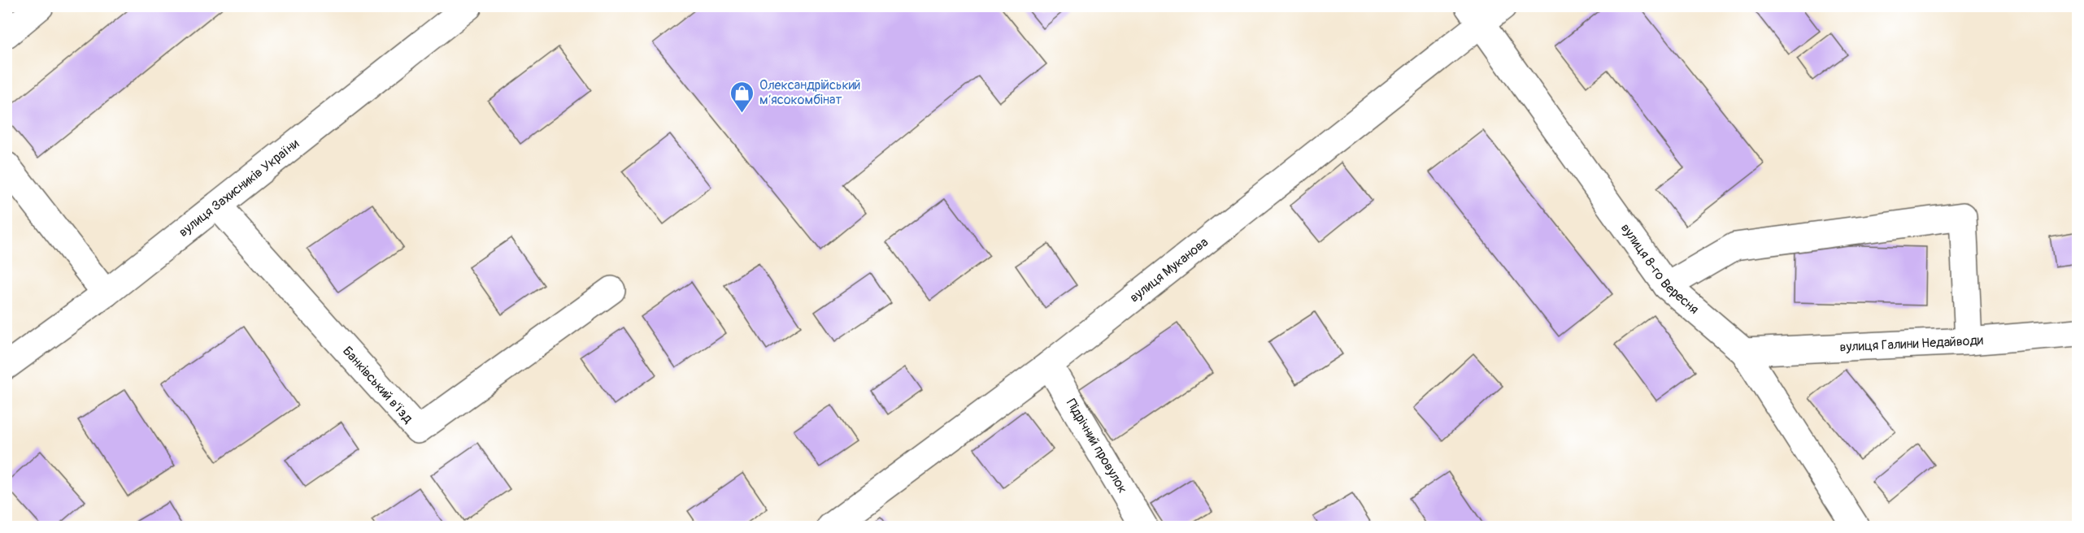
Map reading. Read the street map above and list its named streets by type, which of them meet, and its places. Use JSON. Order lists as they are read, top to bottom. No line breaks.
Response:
{"streets":{"street":["вулиця Захисників України","вулиця 8-го Вересня","вулиця Муканова","вулиця Галини Недайводи","Банківський в'їзд","Підрічний провулок"]},"crossings":[["вулиця Захисників України","Банківський в'їзд"],["вулиця 8-го Вересня","вулиця Муканова"],["вулиця 8-го Вересня","вулиця Галини Недайводи"],["вулиця Муканова","Підрічний провулок"]],"places":{"shop":["Олександрійський мʼясокомбінат"]}}
